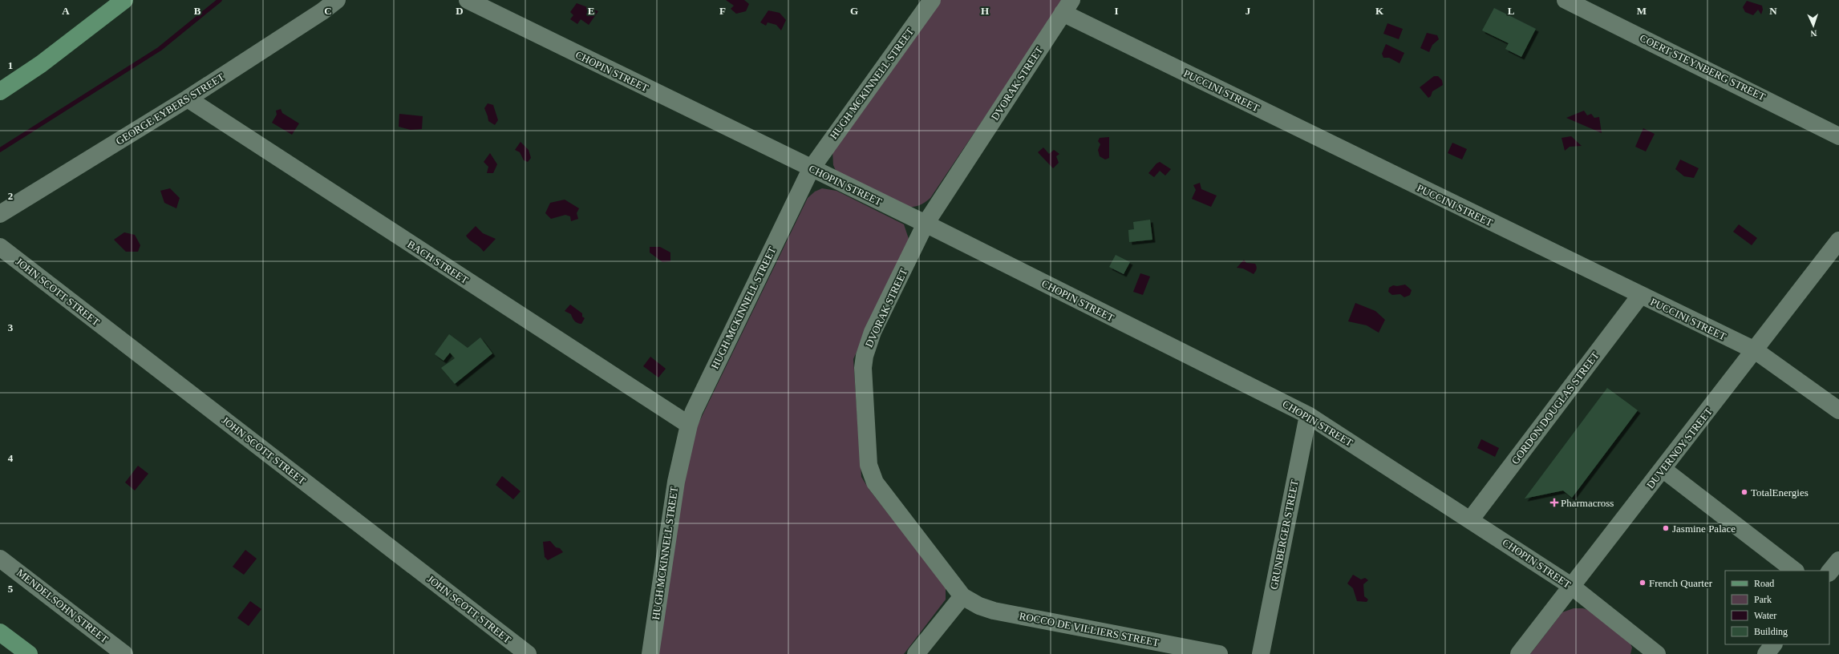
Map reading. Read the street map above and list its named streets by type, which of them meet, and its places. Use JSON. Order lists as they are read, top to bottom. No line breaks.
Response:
{"streets":{"street":["COERT STEYNBERG STREET","CHOPIN STREET","HUGH MCKINNELL STREET","DVORAK STREET","PUCCINI STREET","GEORGE EYBERS STREET","BACH STREET","JOHN SCOTT STREET","GORDON DOUGLAS STREET","DUVERNOY STREET","GRUNBERGER STREET","MENDELSOHN STREET","ROCCO DE VILLIERS STREET"]},"crossings":[["CHOPIN STREET","HUGH MCKINNELL STREET"],["CHOPIN STREET","DVORAK STREET"],["CHOPIN STREET","GORDON DOUGLAS STREET"],["CHOPIN STREET","DUVERNOY STREET"],["CHOPIN STREET","GRUNBERGER STREET"],["HUGH MCKINNELL STREET","BACH STREET"],["DVORAK STREET","PUCCINI STREET"],["DVORAK STREET","ROCCO DE VILLIERS STREET"],["PUCCINI STREET","GORDON DOUGLAS STREET"],["PUCCINI STREET","DUVERNOY STREET"],["GEORGE EYBERS STREET","BACH STREET"]],"places":{"other":["TotalEnergies","Jasmine Palace","French Quarter"],"health":["Pharmacross"]},"legend":["Road","Park","Water","Building"],"north":"bottom","grid":{"columns":["A","B","C","D","E","F","G","H","I","J","K","L","M","N"],"rows":["1","2","3","4","5"]}}
